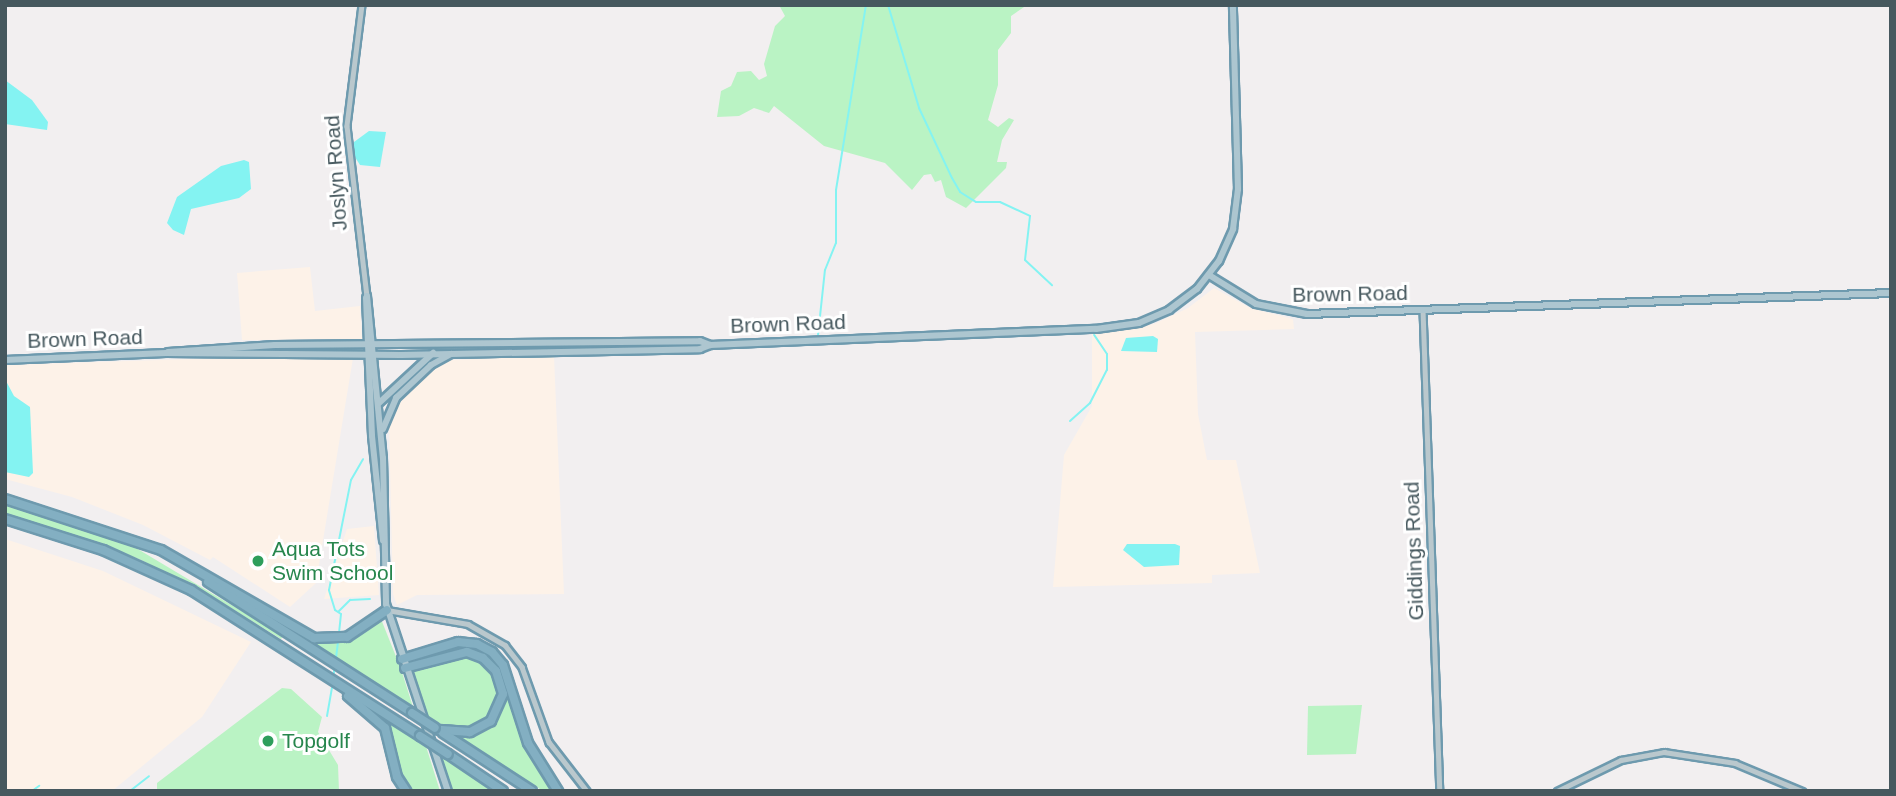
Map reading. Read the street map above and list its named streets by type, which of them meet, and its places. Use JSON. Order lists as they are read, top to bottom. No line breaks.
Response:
{"streets":{"main road":["Joslyn Road","Brown Road"],"street":["Giddings Road"]},"crossings":[["Joslyn Road","Brown Road"],["Brown Road","Giddings Road"]],"places":["Aqua Tots Swim School","Topgolf"]}
